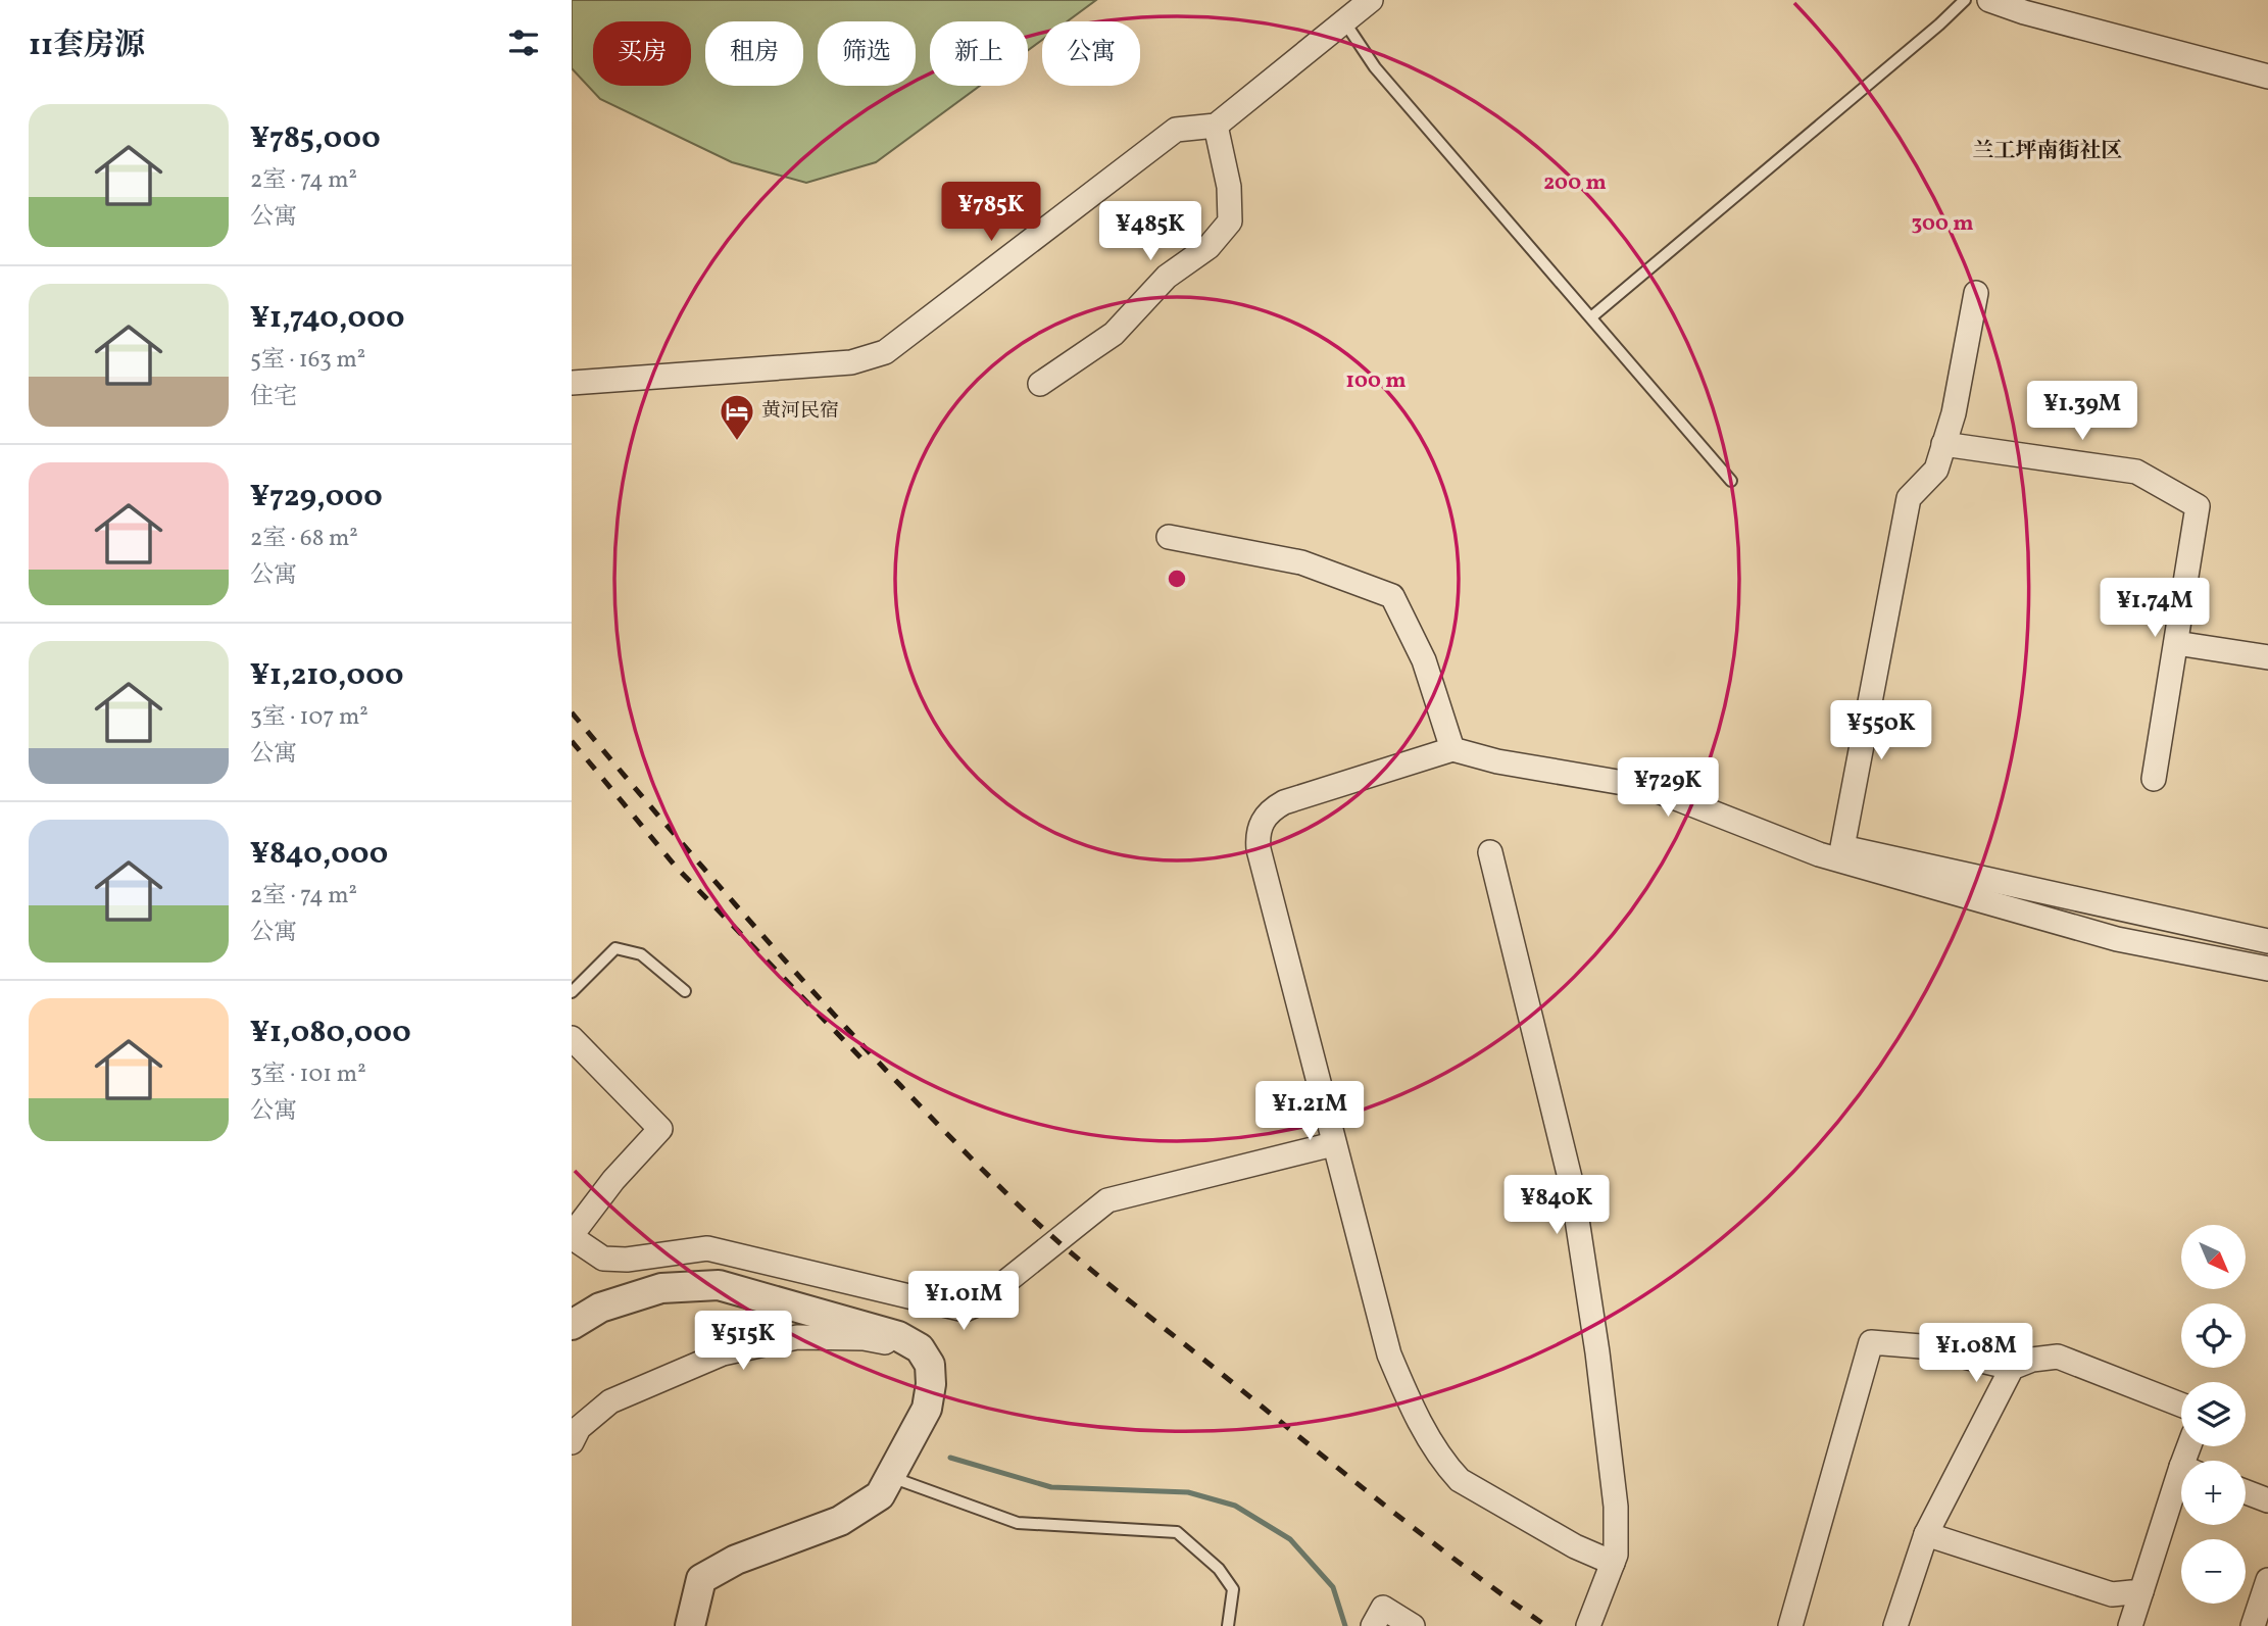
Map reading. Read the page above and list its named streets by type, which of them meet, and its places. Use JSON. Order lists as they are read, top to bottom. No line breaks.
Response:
{"districts":["兰工坪南街社区"],"places":{"hotel":["黄河民宿"]},"north":"bottom right","page":{"heading":"11套房源","chip":["买房","租房","筛选","新上","公寓"],"list":[{"name":"¥785,000","note":"2室 · 74 m² · 公寓"},{"name":"¥1,740,000","note":"5室 · 163 m² · 住宅"},{"name":"¥729,000","note":"2室 · 68 m² · 公寓"},{"name":"¥1,210,000","note":"3室 · 107 m² · 公寓"},{"name":"¥840,000","note":"2室 · 74 m² · 公寓"},{"name":"¥1,080,000","note":"3室 · 101 m² · 公寓"}],"price":["¥785K","¥485K","¥1.39M","¥1.74M","¥550K","¥729K","¥1.21M","¥840K","¥1.01M","¥515K","¥1.08M"],"map_buttons":["+","−"]},"rings":["200 m","300 m","100 m"]}
